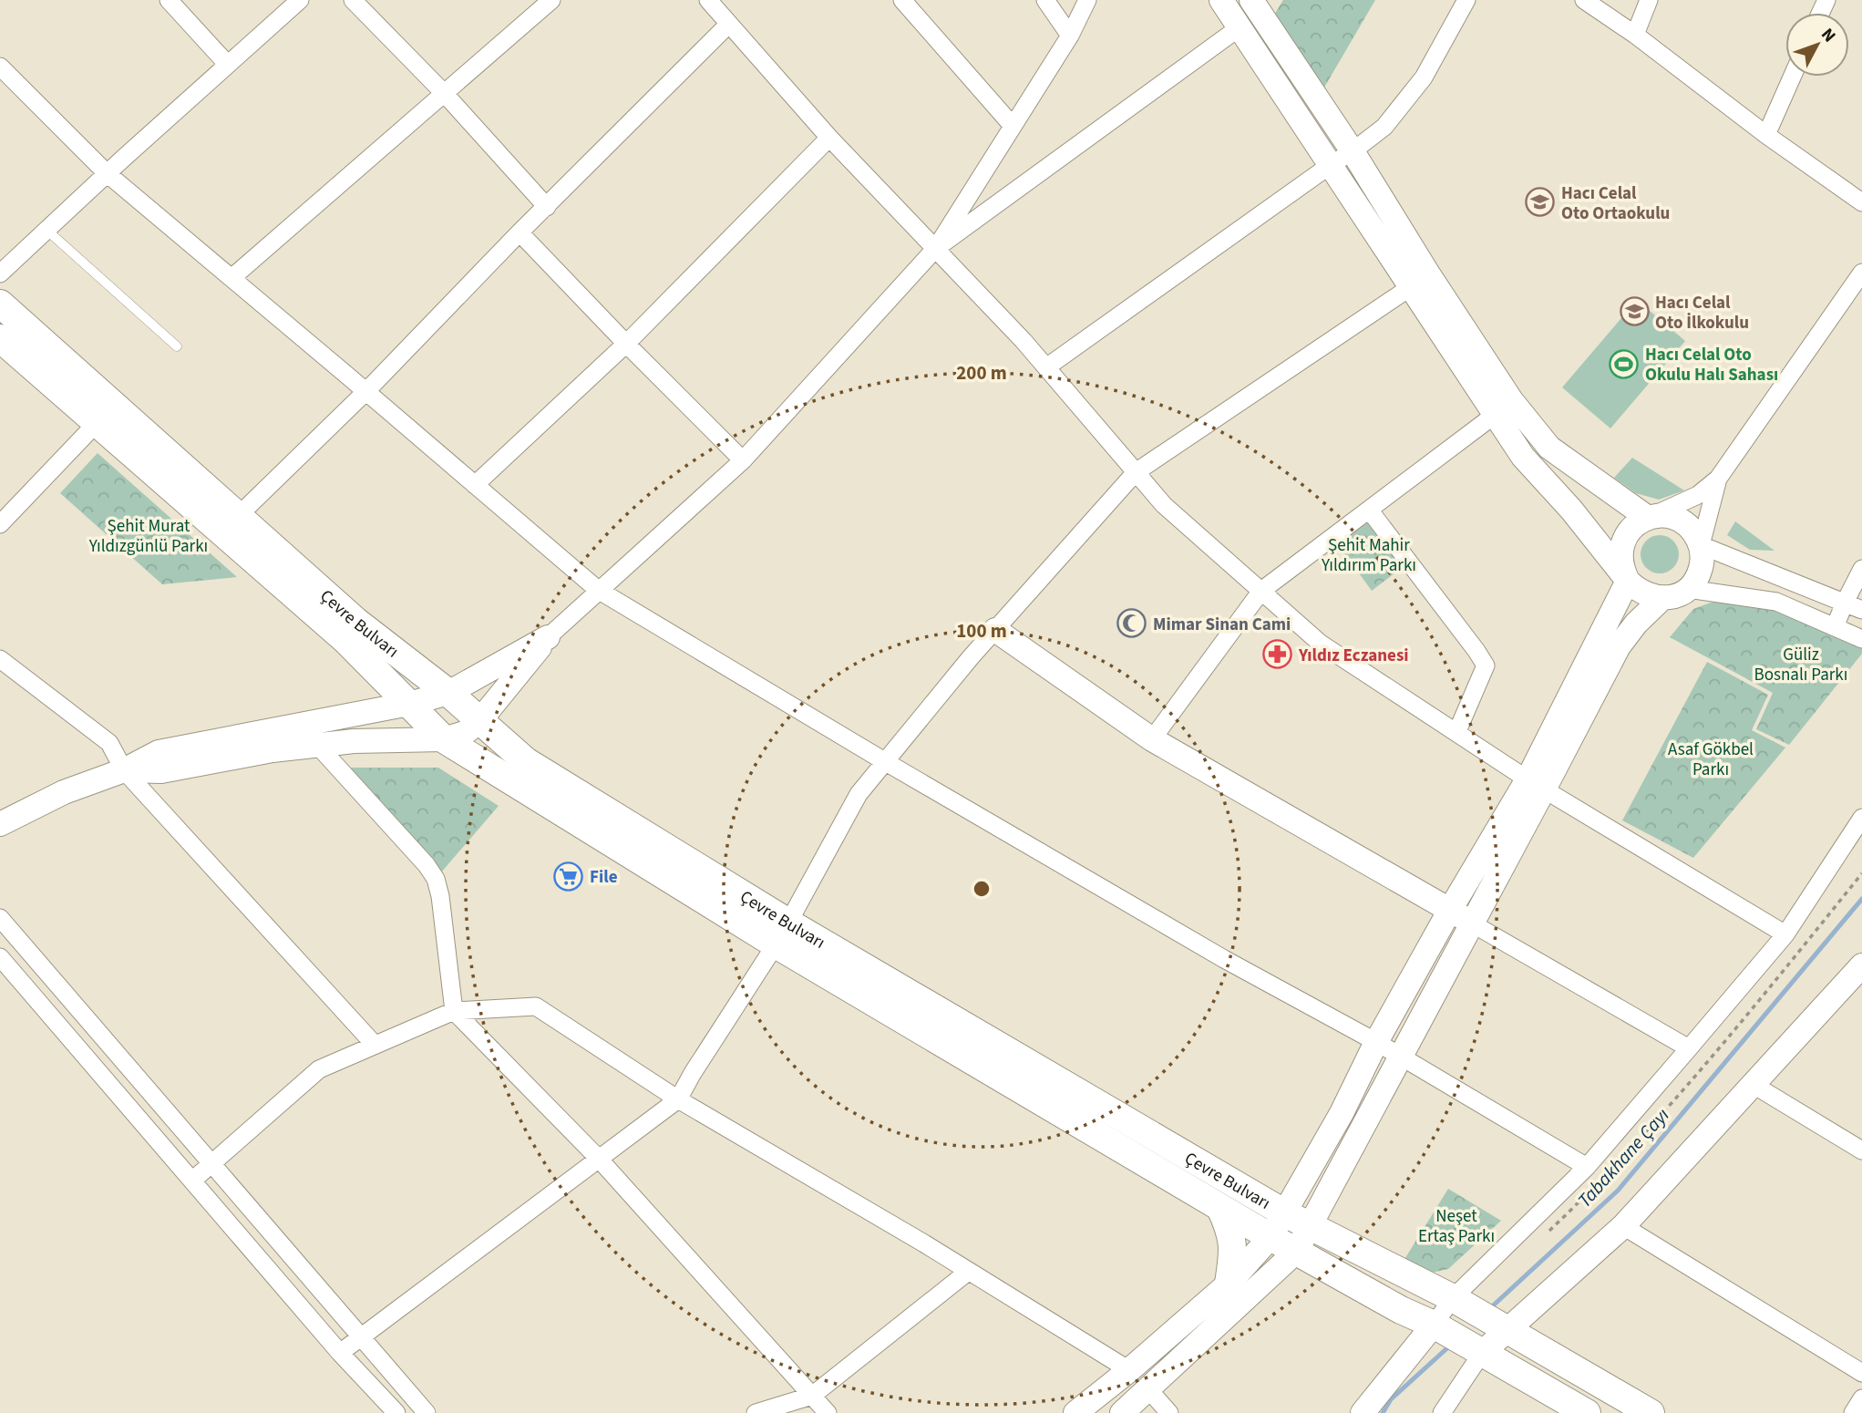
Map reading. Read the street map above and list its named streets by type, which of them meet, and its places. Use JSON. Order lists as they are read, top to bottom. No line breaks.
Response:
{"streets":{"main road":["Çevre Bulvarı"]},"water":["Tabakhane Çayı"],"parks":["Şehit Murat Yıldızgünlü Parkı","Şehit Mahir Yıldırım Parkı","Güliz Bosnalı Parkı","Asaf Gökbel Parkı","Neşet Ertaş Parkı"],"places":{"school or university":["Hacı Celal Oto Ortaokulu","Hacı Celal Oto İlkokulu"],"sports":["Hacı Celal Oto Okulu Halı Sahası"],"mosque":["Mimar Sinan Cami"],"pharmacy":["Yıldız Eczanesi"],"supermarket":["File"]},"north":"top right","rings":["200 m","100 m"]}
